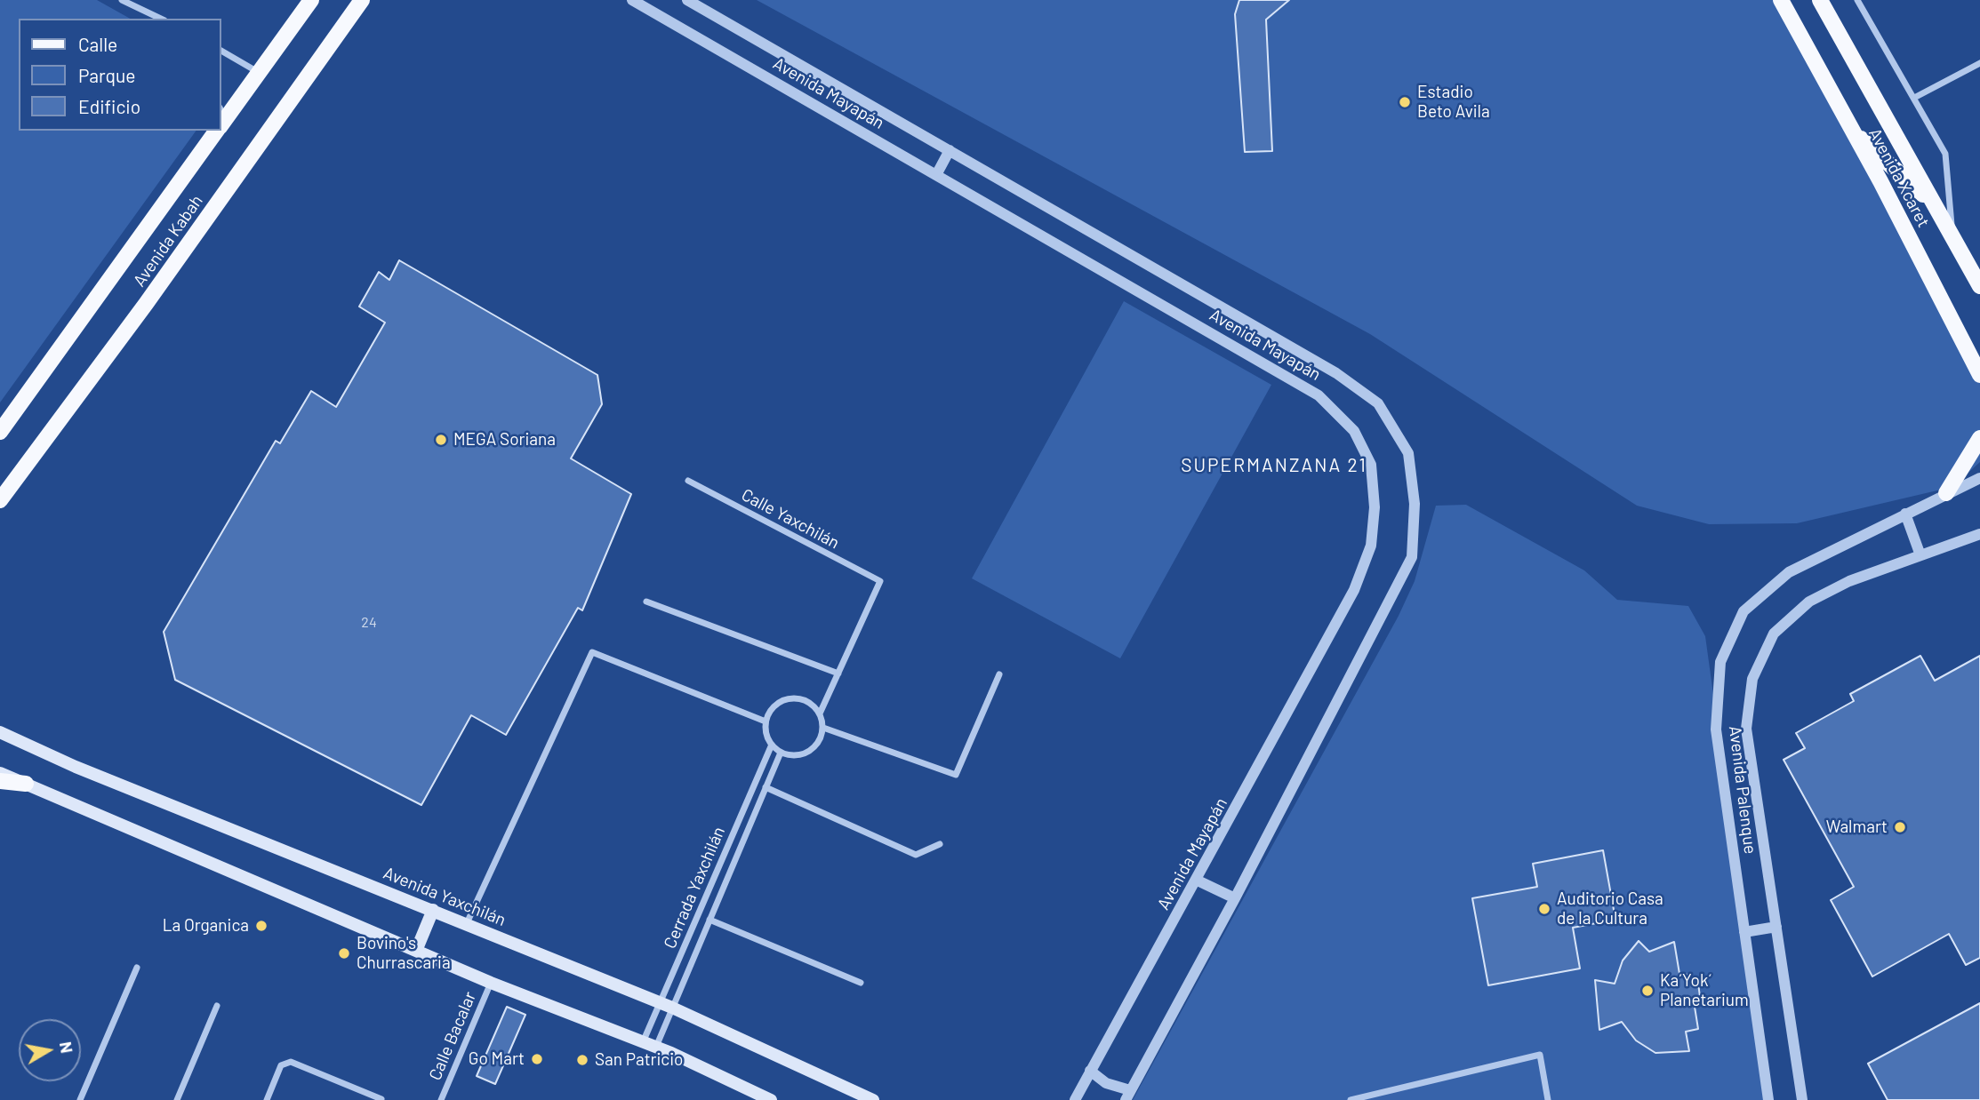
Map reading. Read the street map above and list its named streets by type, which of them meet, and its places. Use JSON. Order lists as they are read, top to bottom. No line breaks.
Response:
{"streets":{"main road":["Avenida Xcaret","Avenida Kabah","Avenida Yaxchilán"],"street":["Avenida Mayapán","Calle Yaxchilán","Avenida Palenque","Cerrada Yaxchilán","Calle Bacalar"]},"crossings":[["Cerrada Yaxchilán","Avenida Yaxchilán"]],"districts":["SUPERMANZANA 21"],"places":["Estadio Beto Avila","MEGA Soriana","Walmart","Auditorio Casa de la Cultura","La Organica","Bovino's Churrascaria","Ka´Yok´ Planetarium","Go Mart","San Patricio"],"house_numbers":["24"],"legend":["Calle","Parque","Edificio"],"north":"right"}
